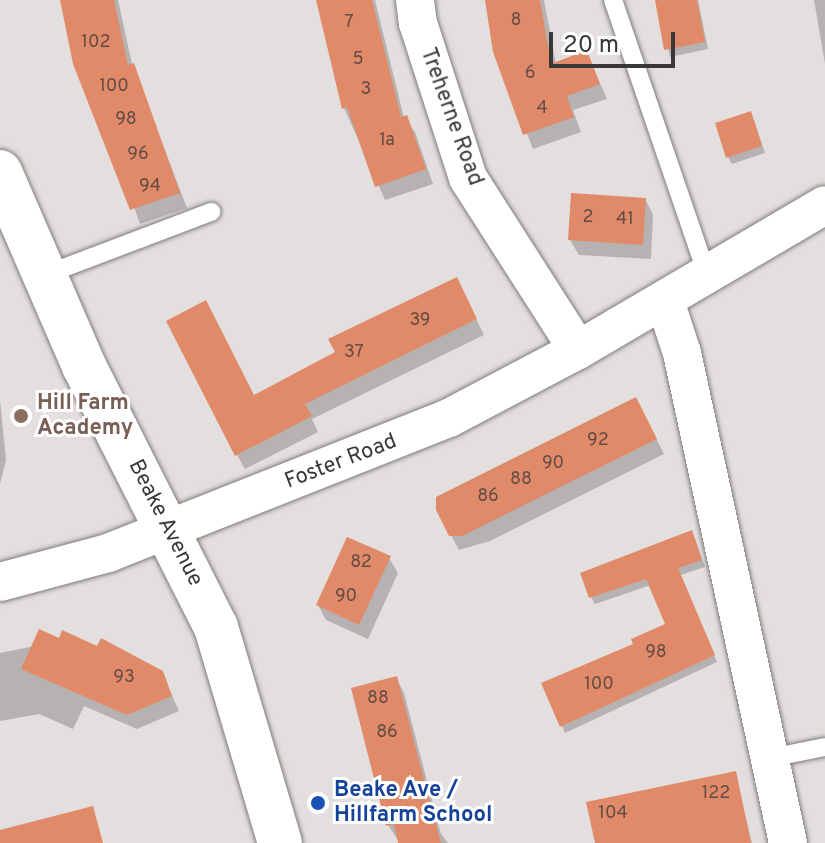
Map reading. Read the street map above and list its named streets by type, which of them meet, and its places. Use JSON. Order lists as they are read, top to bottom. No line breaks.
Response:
{"streets":{"street":["Treherne Road","Foster Road","Beake Avenue"]},"crossings":[["Treherne Road","Foster Road"],["Foster Road","Beake Avenue"]],"places":["Hill Farm Academy","Beake Ave / Hillfarm School"],"house_numbers":["8","7","102","5","6","100","3","4","98","1a","96","94","2","41","39","37","92","90","88","86","82","90","98","93","100","88","86","122","104"],"scale_bar":"20 m"}
